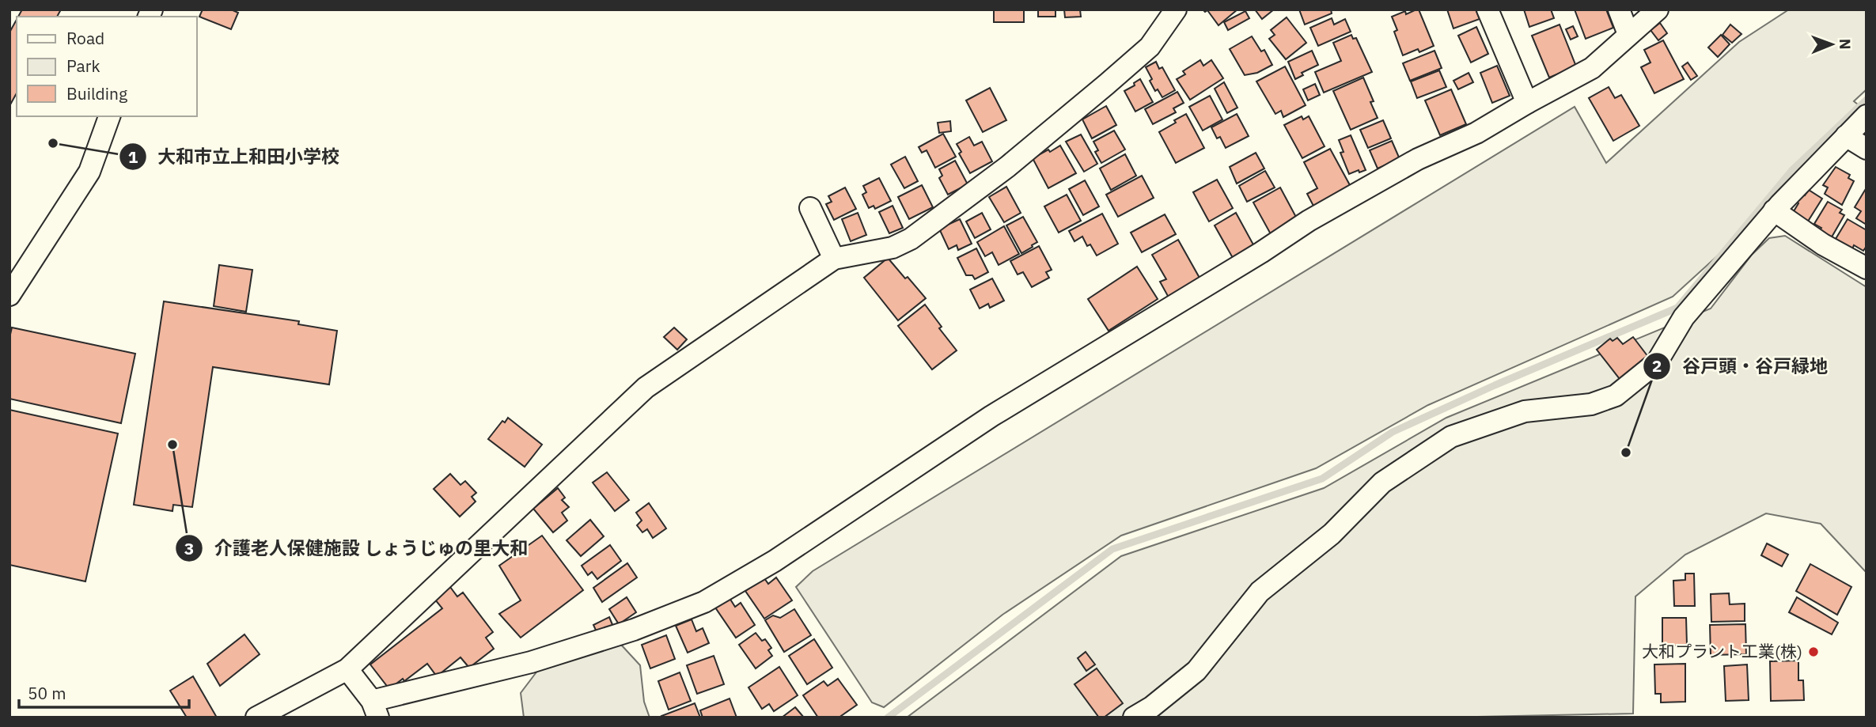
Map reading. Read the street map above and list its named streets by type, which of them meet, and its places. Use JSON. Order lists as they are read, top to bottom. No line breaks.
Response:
{"places":["大和市立上和田小学校","介護老人保健施設 しょうじゅの里大和","谷戸頭・谷戸緑地","大和プラント工業(株)"],"legend":["Road","Park","Building"],"scale_bar":"50 m","north":"right"}
